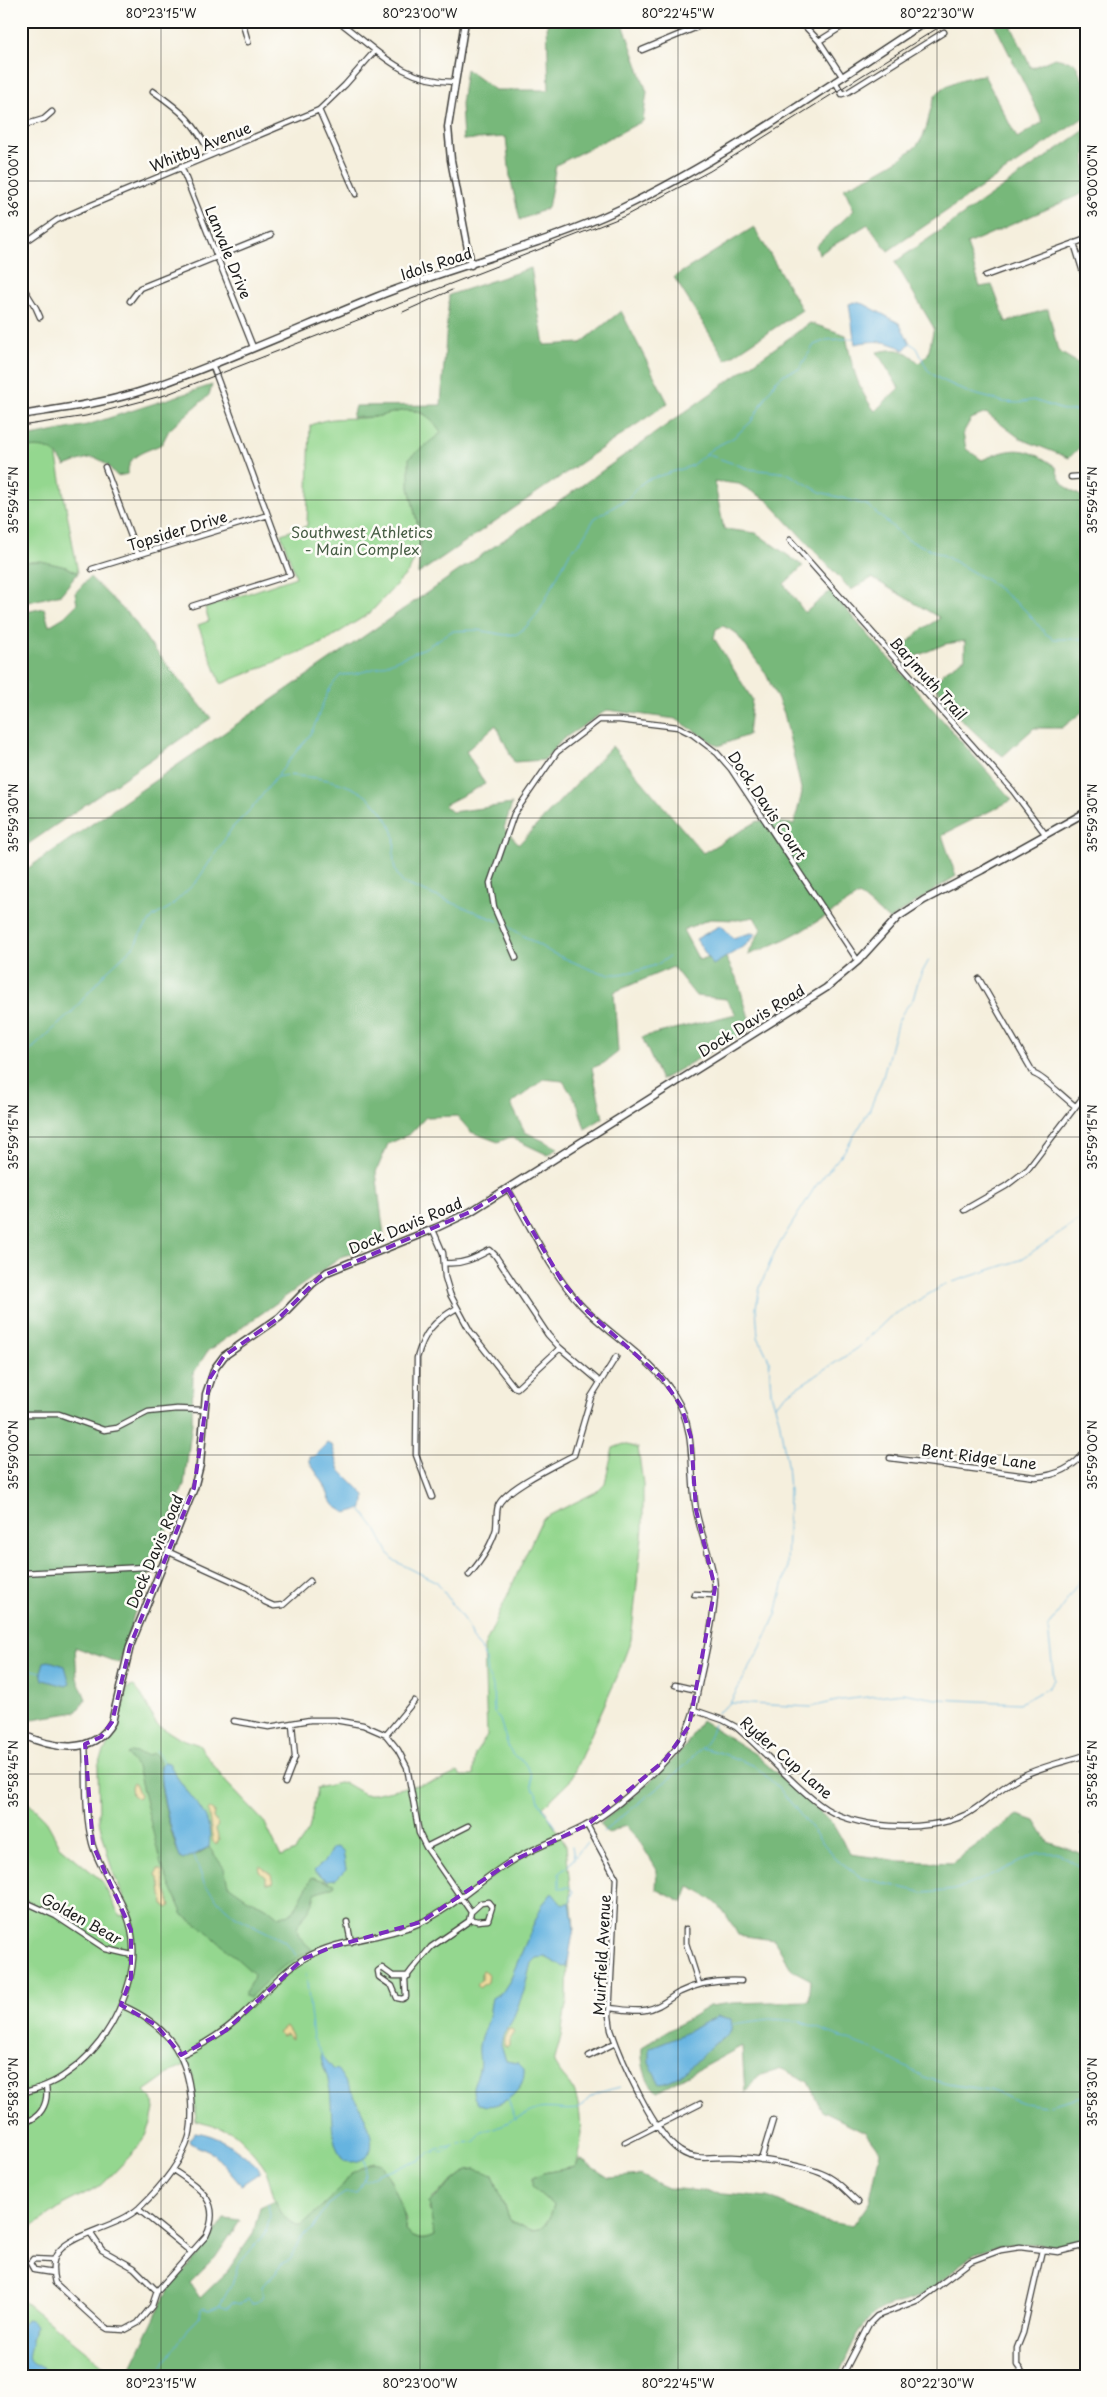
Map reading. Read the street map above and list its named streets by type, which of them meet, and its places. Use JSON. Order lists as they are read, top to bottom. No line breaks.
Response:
{"streets":{"street":["Whitby Avenue","Lanvale Drive","Idols Road","Topsider Drive","Barjmuth Trail","Dock Davis Court","Dock Davis Road","Bent Ridge Lane","Ryder Cup Lane","Golden Bear","Muirfield Avenue"]},"crossings":[["Whitby Avenue","Lanvale Drive"],["Lanvale Drive","Idols Road"],["Barjmuth Trail","Dock Davis Road"],["Dock Davis Court","Dock Davis Road"]],"parks":["Southwest Athletics - Main Complex"],"coordinates":["80°23'15\"W","80°23'00\"W","80°22'45\"W","80°22'30\"W","36°00'00\"N","35°59'45\"N","35°59'30\"N","35°59'15\"N","35°59'00\"N","35°58'45\"N","35°58'30\"N"]}
